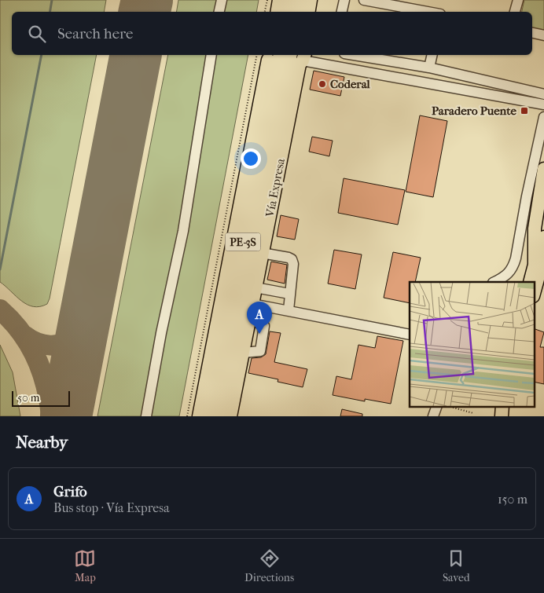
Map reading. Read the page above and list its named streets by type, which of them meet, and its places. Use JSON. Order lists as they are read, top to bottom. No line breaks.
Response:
{"streets":{"main road":["Vía Expresa","PE-3S"]},"places":{"other":["Coderal"],"transit":["Paradero Puente"]},"scale_bar":"50 m","page":{"search":"Search here","pins":"A","scale":"50 m","heading":"Nearby","list":[{"mark":"A","name":"Grifo","note":"Bus stop · Vía Expresa","value":"150 m"}],"nav":["Map","Directions","Saved"]}}
